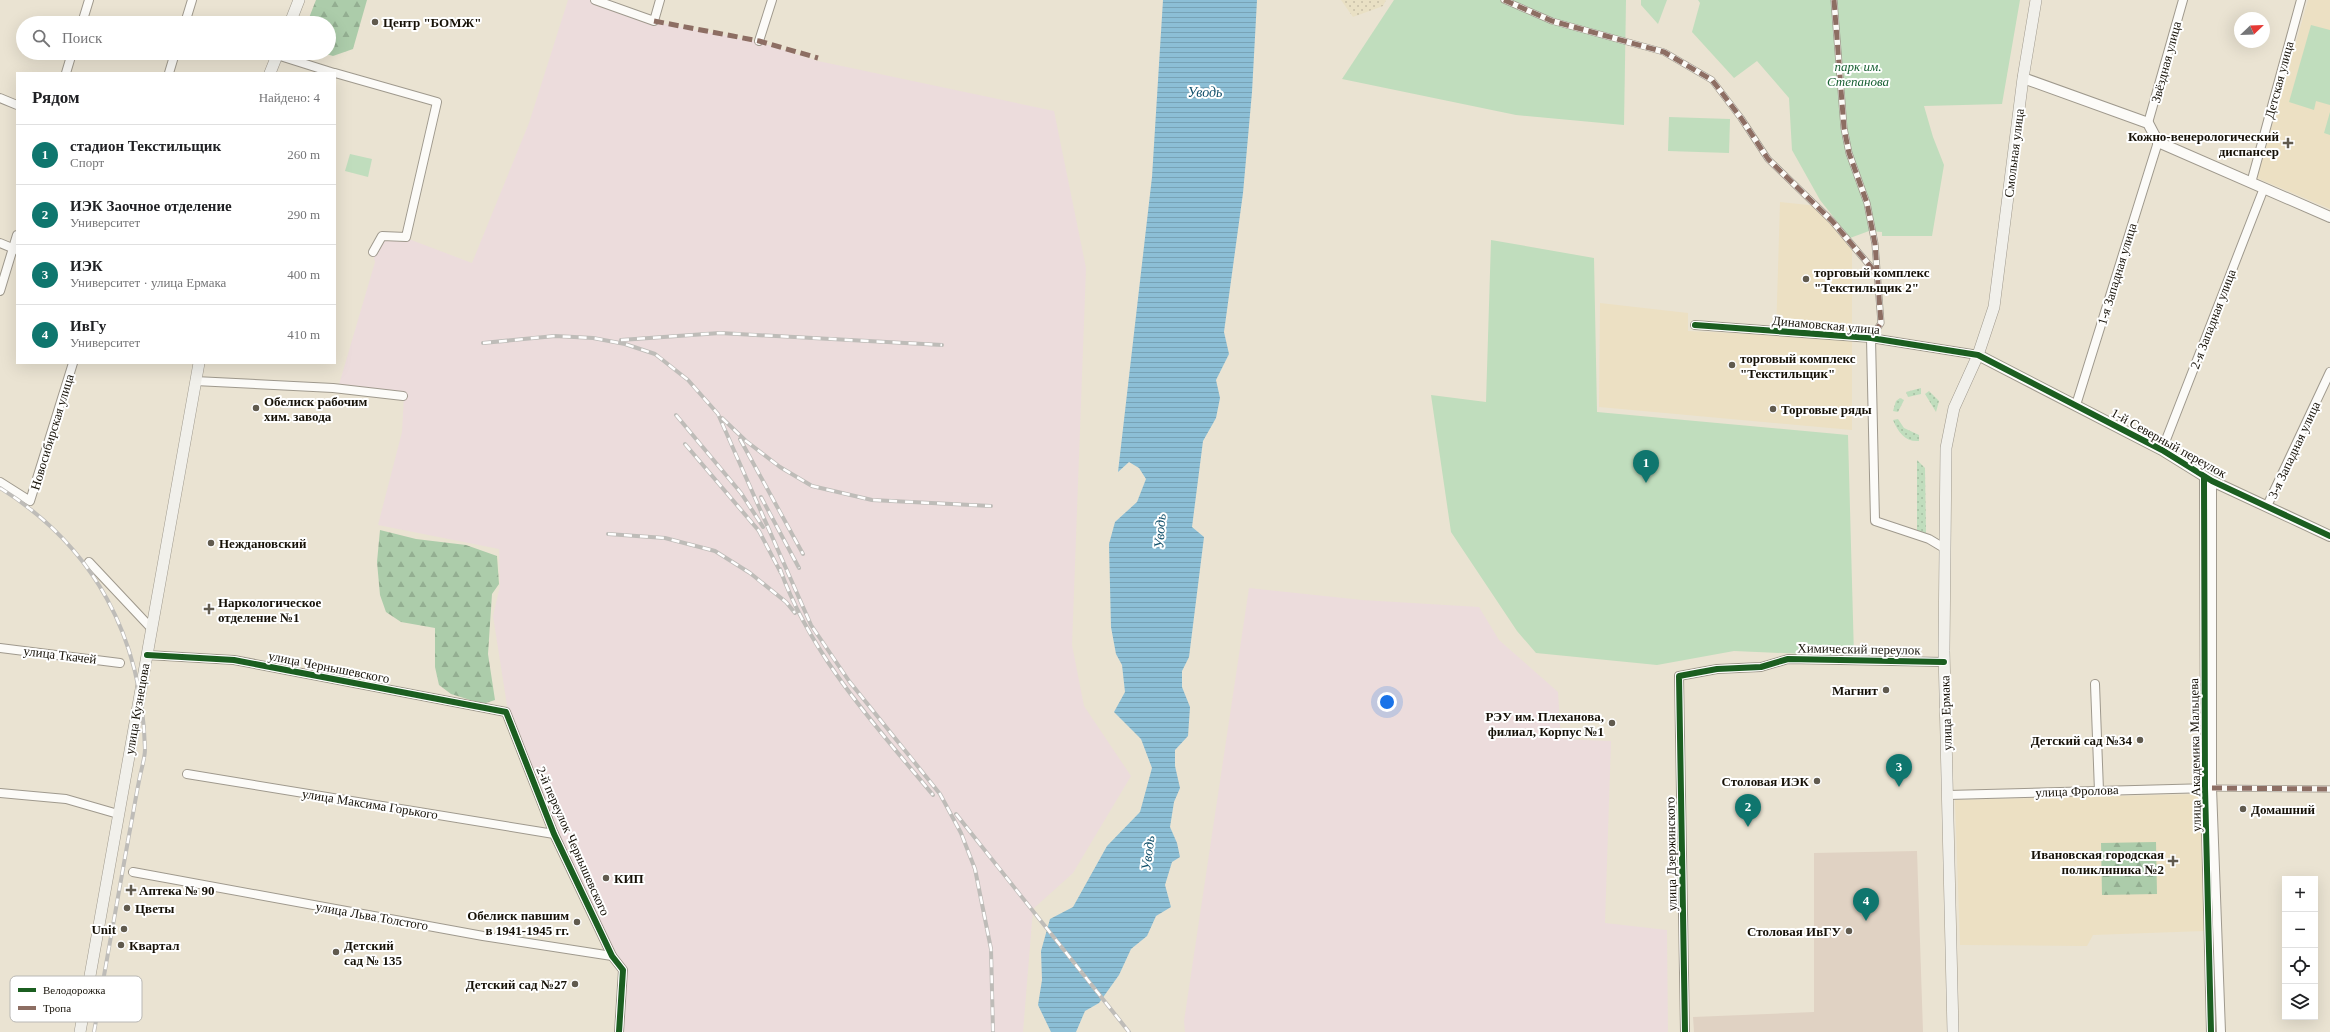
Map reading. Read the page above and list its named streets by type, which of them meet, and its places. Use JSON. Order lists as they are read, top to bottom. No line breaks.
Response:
{"streets":{"main road":["Смольная улица","улица Кузнецова","улица Ермака"],"street":["Звёздная улица","Детская улица","1-я Западная улица","2-я Западная улица","Динамовская улица","Новосибирская улица","1-й Северный переулок","3-я Западная улица","Химический переулок","улица Ткачей","улица Чернышевского","улица Академика Мальцева","улица Фролова","улица Максима Горького","2-й переулок Чернышевского","улица Дзержинского","улица Льва Толстого"]},"crossings":[["Смольная улица","улица Ермака"],["1-я Западная улица","1-й Северный переулок"],["2-я Западная улица","1-й Северный переулок"],["Динамовская улица","1-й Северный переулок"],["Динамовская улица","улица Ермака"],["1-й Северный переулок","3-я Западная улица"],["1-й Северный переулок","улица Ермака"],["1-й Северный переулок","улица Академика Мальцева"],["Химический переулок","улица Ермака"],["Химический переулок","улица Дзержинского"],["улица Чернышевского","улица Кузнецова"],["улица Чернышевского","2-й переулок Чернышевского"],["улица Ермака","улица Фролова"],["улица Академика Мальцева","улица Фролова"],["улица Максима Горького","2-й переулок Чернышевского"],["2-й переулок Чернышевского","улица Льва Толстого"]],"water":["Уводь"],"parks":["парк им. Степанова"],"places":{"other":["Центр \"БОМЖ\"","торговый комплекс \"Текстильщик 2\"","торговый комплекс \"Текстильщик\"","Обелиск рабочим хим. завода","Торговые ряды","Неждановский","Магнит","РЭУ им. Плеханова, филиал, Корпус №1","Детский сад №34","Столовая ИЭК","Домашний","КИП","Цветы","Обелиск павшим в 1941-1945 гг.","Unit","Столовая ИвГУ","Квартал","Детский сад № 135","Детский сад №27"],"health":["Кожно-венерологический диспансер","Наркологическое отделение №1","Ивановская городская поликлиника №2","Аптека № 90"]},"legend":["Велодорожка","Тропа"],"north":"top right","page":{"search":"Поиск","heading":["Рядом","Найдено: 4"],"list":[{"mark":"1","name":"стадион Текстильщик","note":"Спорт","value":"260 m"},{"mark":"2","name":"ИЭК Заочное отделение","note":"Университет","value":"290 m"},{"mark":"3","name":"ИЭК","note":"Университет · улица Ермака","value":"400 m"},{"mark":"4","name":"ИвГу","note":"Университет","value":"410 m"}],"pins":["1","3","2","4"],"map_buttons":["+","−"]}}
